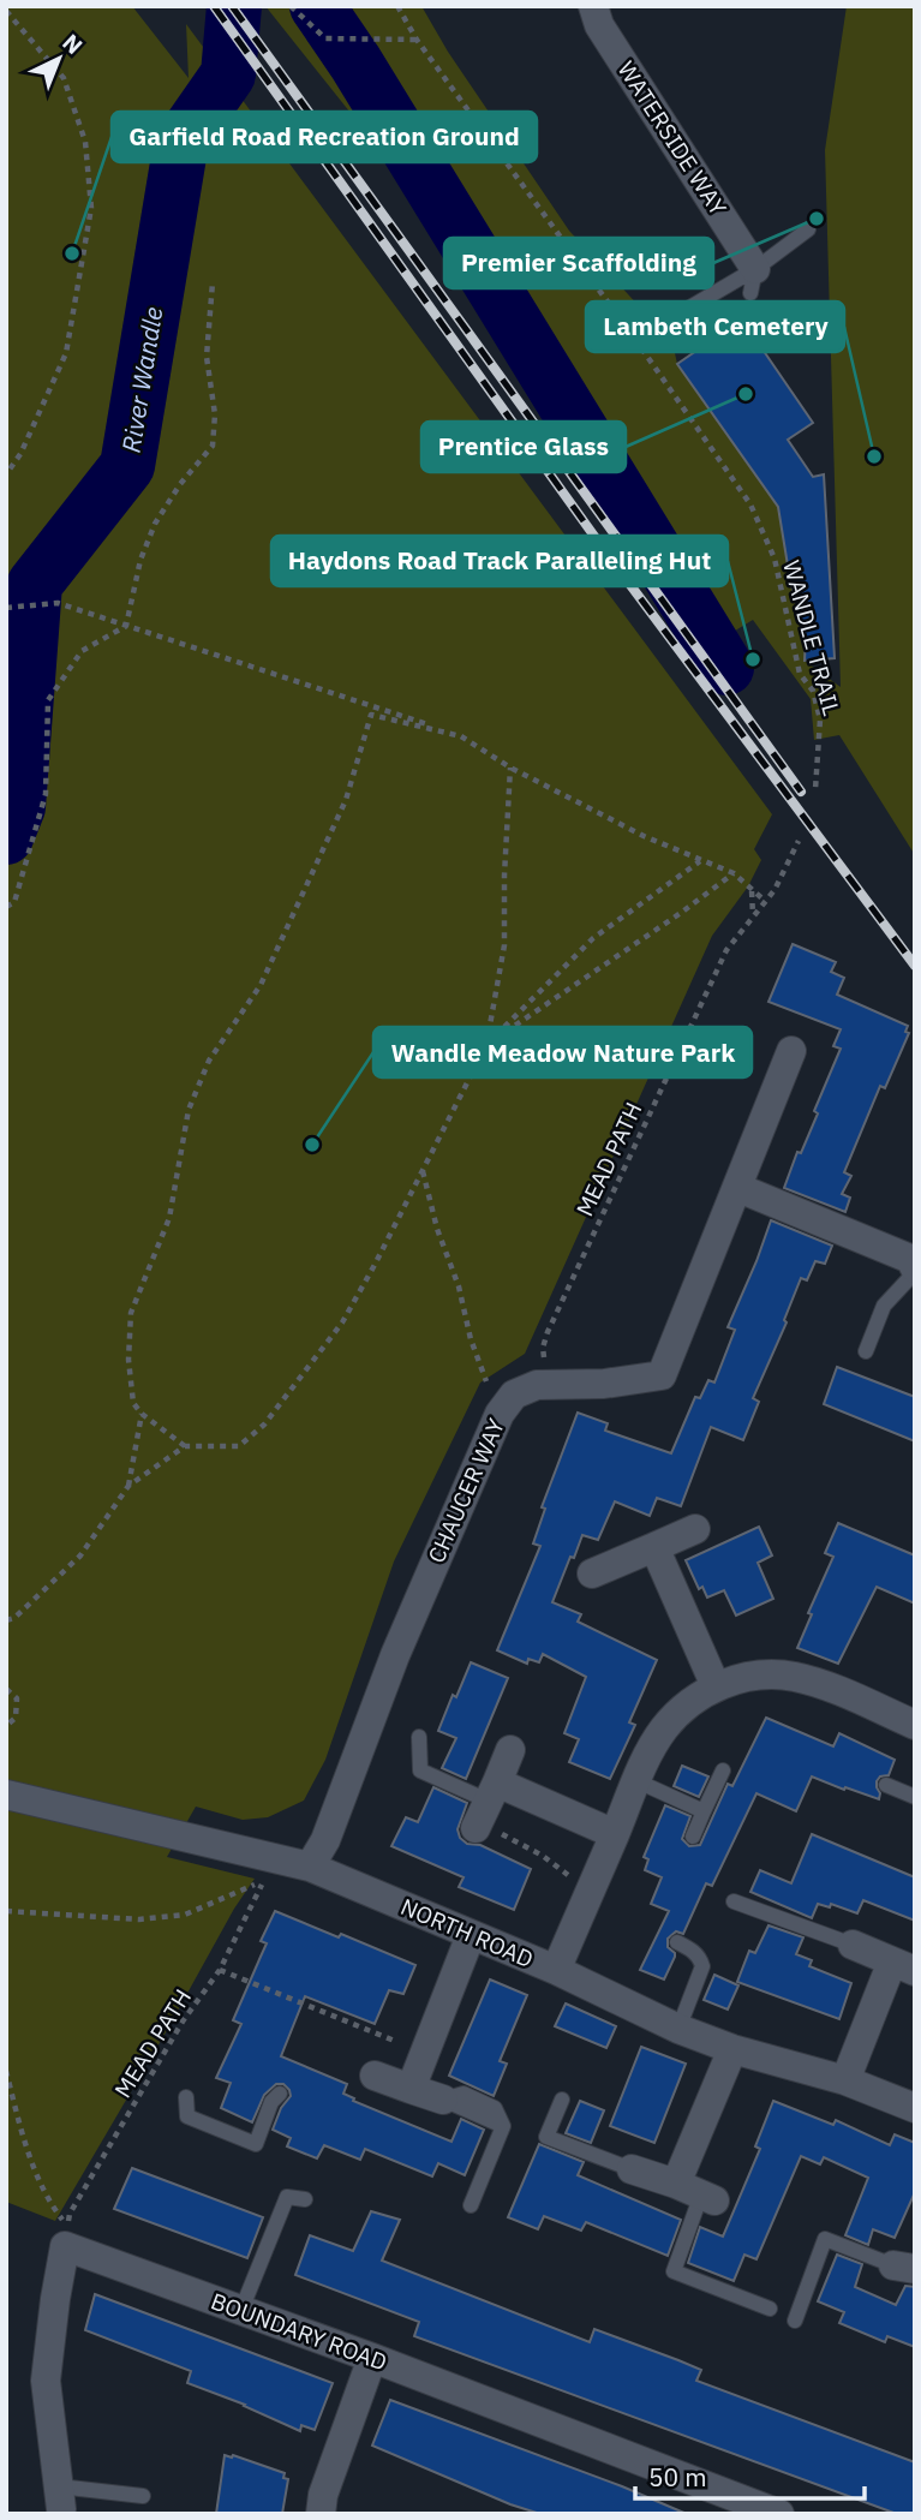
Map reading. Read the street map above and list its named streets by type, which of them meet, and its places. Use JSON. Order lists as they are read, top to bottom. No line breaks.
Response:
{"streets":{"street":["WATERSIDE WAY","CHAUCER WAY","NORTH ROAD","BOUNDARY ROAD"],"path":["WANDLE TRAIL","MEAD PATH"]},"crossings":[["CHAUCER WAY","NORTH ROAD"]],"water":["River Wandle"],"places":["Premier Scaffolding","Garfield Road Recreation Ground","Prentice Glass","Lambeth Cemetery","Haydons Road Track Paralleling Hut","Wandle Meadow Nature Park"],"scale_bar":"50 m","north":"top right"}
